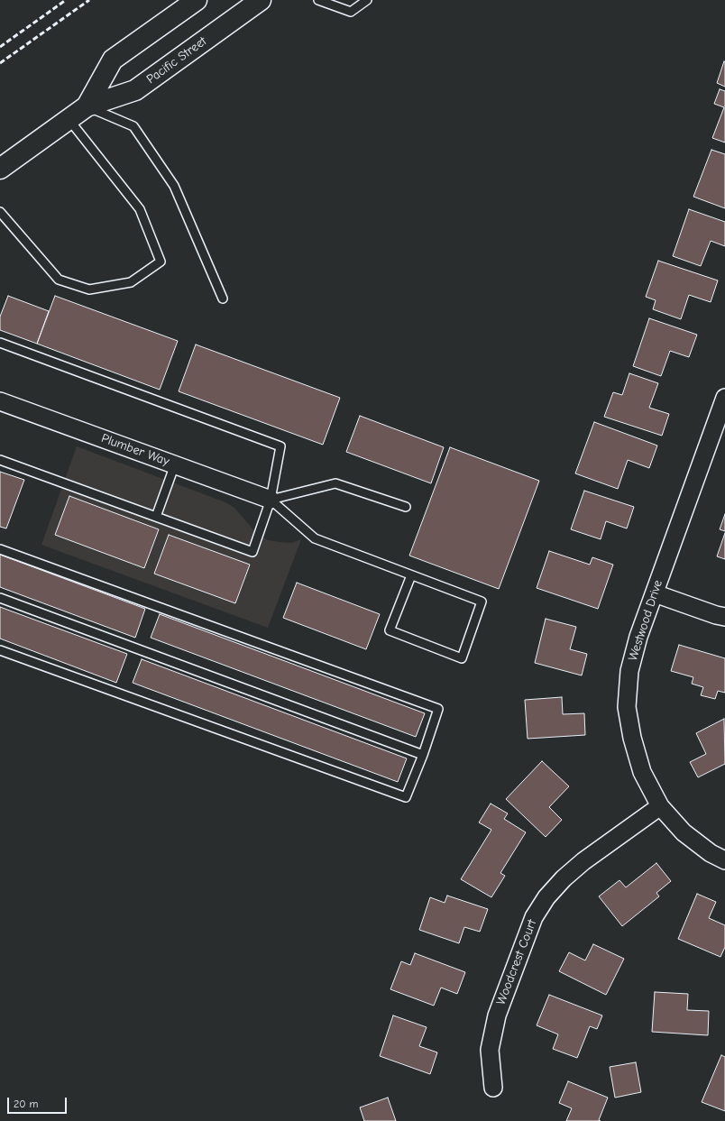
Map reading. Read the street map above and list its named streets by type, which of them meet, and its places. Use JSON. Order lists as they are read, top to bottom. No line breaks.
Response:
{"streets":{"main road":["Pacific Street"],"street":["Plumber Way","Westwood Drive","Woodcrest Court"]},"crossings":[["Westwood Drive","Woodcrest Court"]],"scale_bar":"20 m"}
